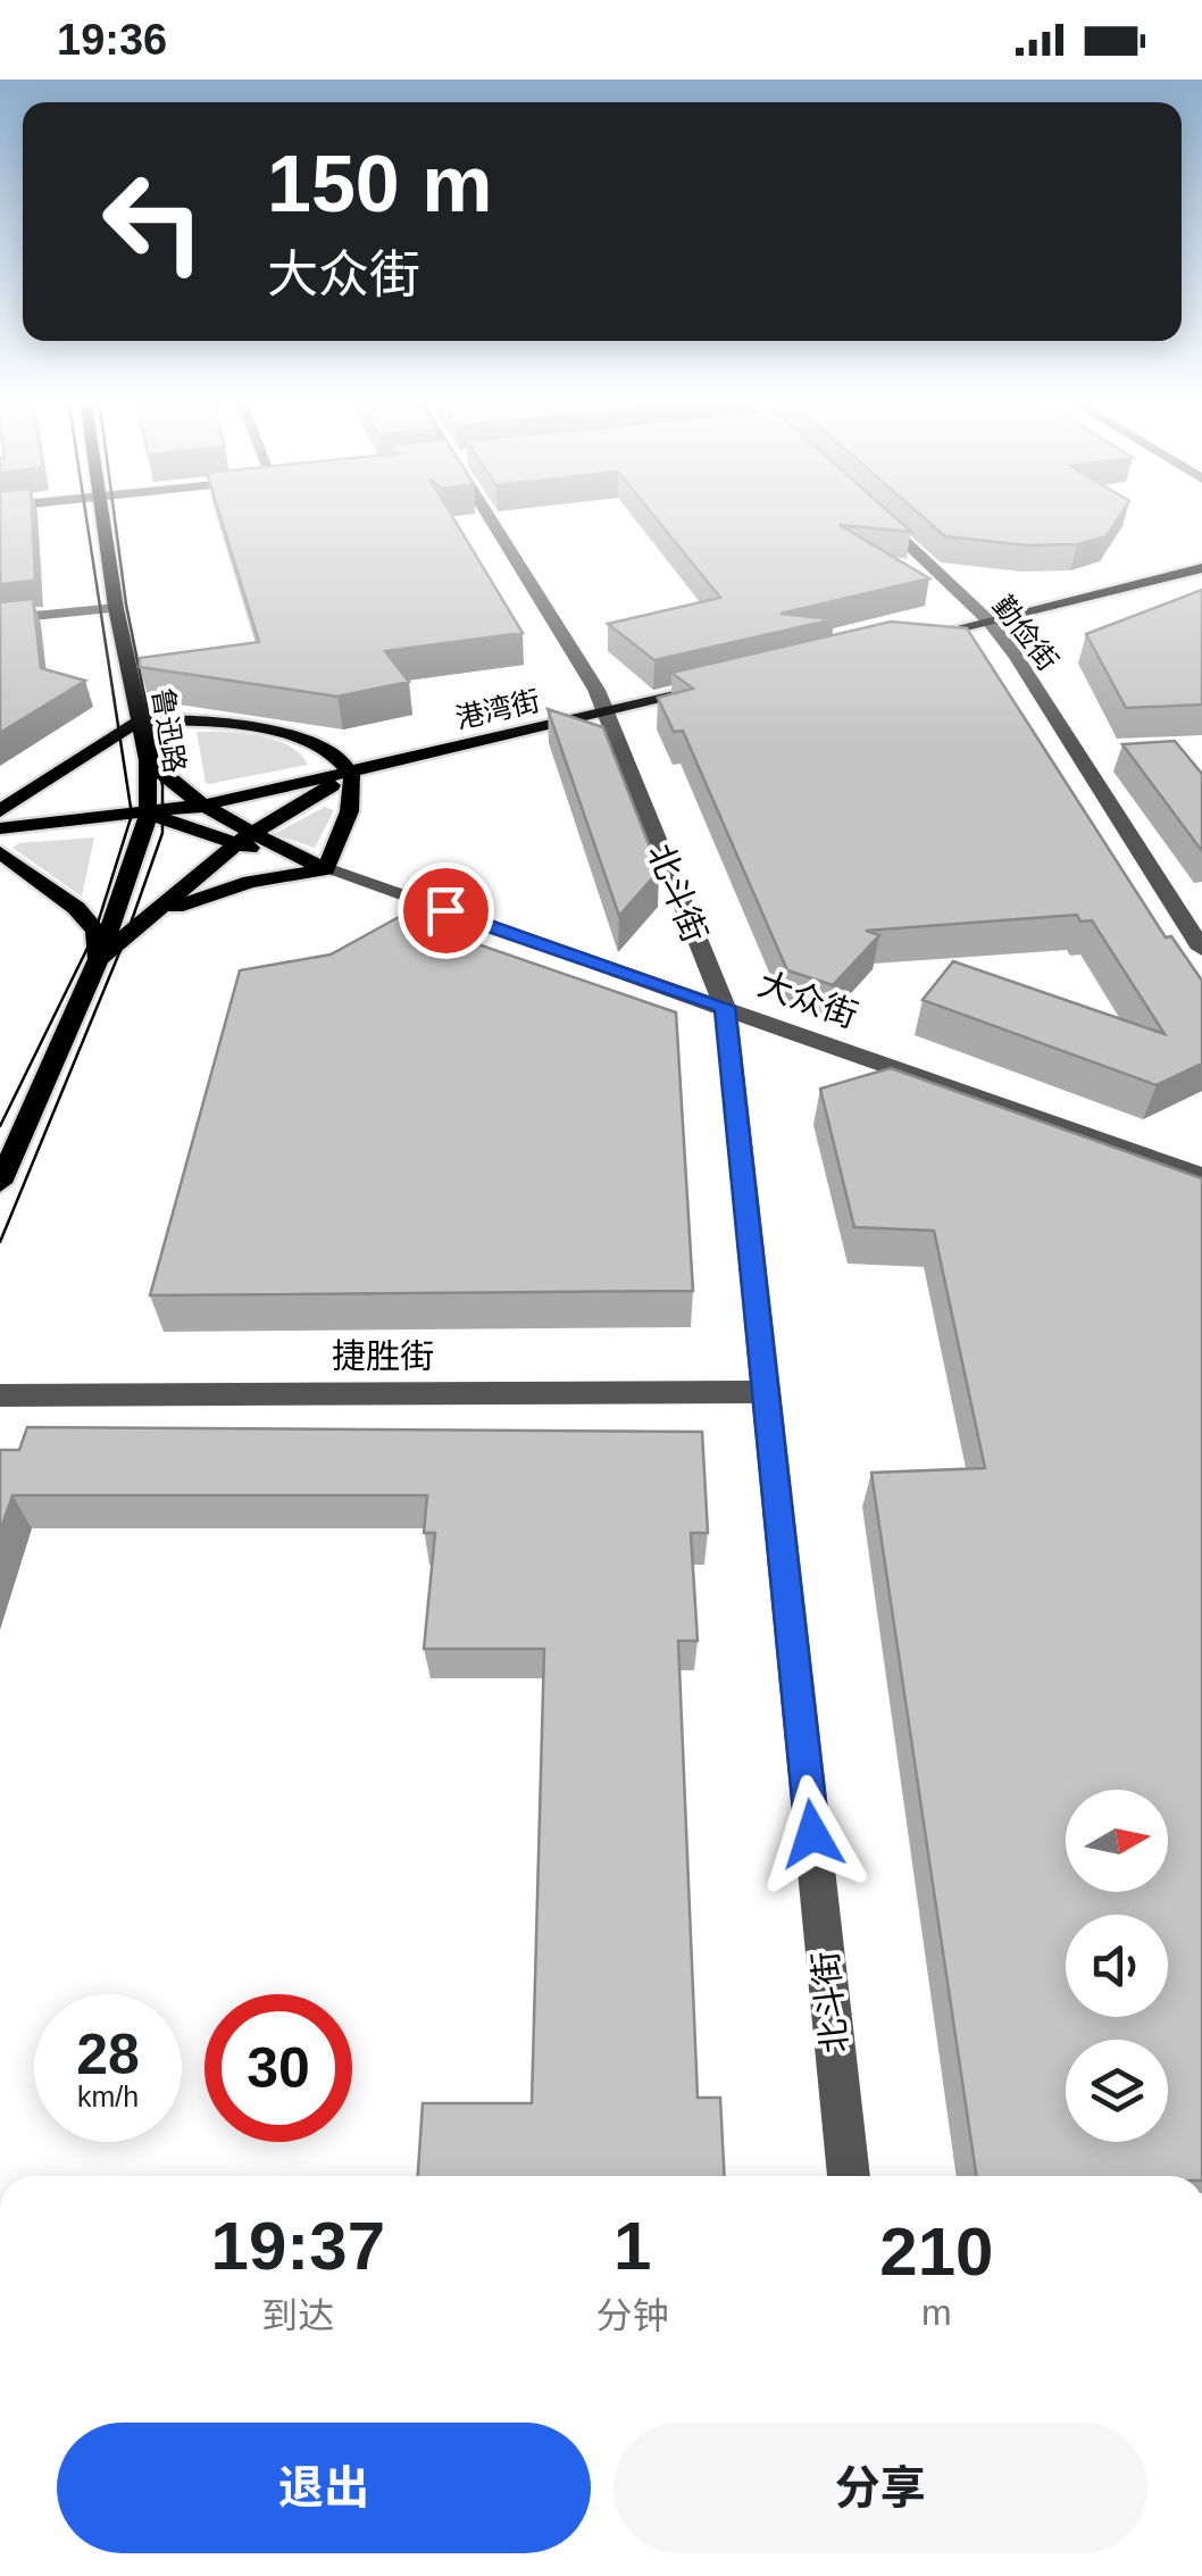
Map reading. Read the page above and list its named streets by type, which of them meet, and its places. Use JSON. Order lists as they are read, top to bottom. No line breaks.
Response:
{"streets":{"main road":["港湾街","鲁迅路"],"street":["勤俭街","北斗街","大众街","捷胜街"]},"crossings":[["港湾街","鲁迅路"],["港湾街","北斗街"],["北斗街","大众街"],["北斗街","捷胜街"]],"north":"right","page":{"status":"19:36","turn":["150 m","大众街"],"speed":"28 km/h","limit":"30","eta":["19:37","到达","1","分钟","210","m"],"buttons":["退出","分享"]}}
